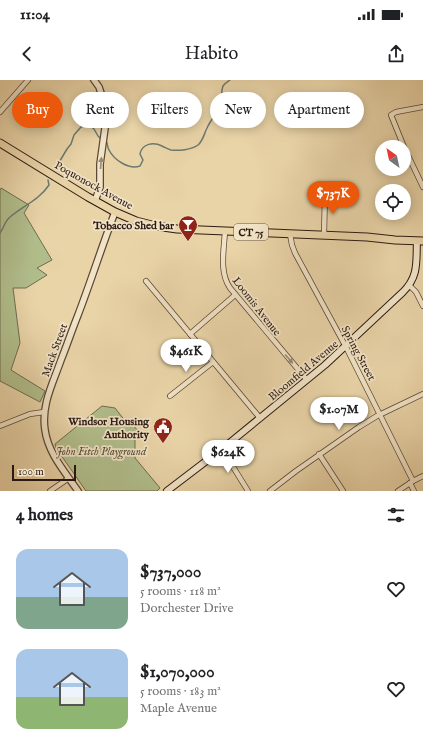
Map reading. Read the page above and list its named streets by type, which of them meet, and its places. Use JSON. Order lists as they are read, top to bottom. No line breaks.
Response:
{"streets":{"main road":["Poquonock Avenue","CT 75","Bloomfield Avenue"],"street":["Loomis Avenue","Mack Street","Spring Street"]},"crossings":[["Poquonock Avenue","Loomis Avenue"],["Poquonock Avenue","Mack Street"],["Poquonock Avenue","Spring Street"],["Poquonock Avenue","Bloomfield Avenue"],["Loomis Avenue","Bloomfield Avenue"],["Spring Street","Bloomfield Avenue"]],"one_way":["Loomis Avenue"],"parks":["John Fitch Playground"],"places":{"bar":["Tobacco Shed bar"],"public building":["Windsor Housing Authority"]},"scale_bar":"100 m","north":"top left","page":{"status":"11:04","header":"Habito","chip":["Buy","Rent","Filters","New","Apartment"],"price":["$737K","$461K","$1.07M","$624K"],"scale":"100 m","heading":"4 homes","list":[{"name":"$737,000","note":"5 rooms · 118 m² · Dorchester Drive"},{"name":"$1,070,000","note":"5 rooms · 183 m² · Maple Avenue"}]}}
